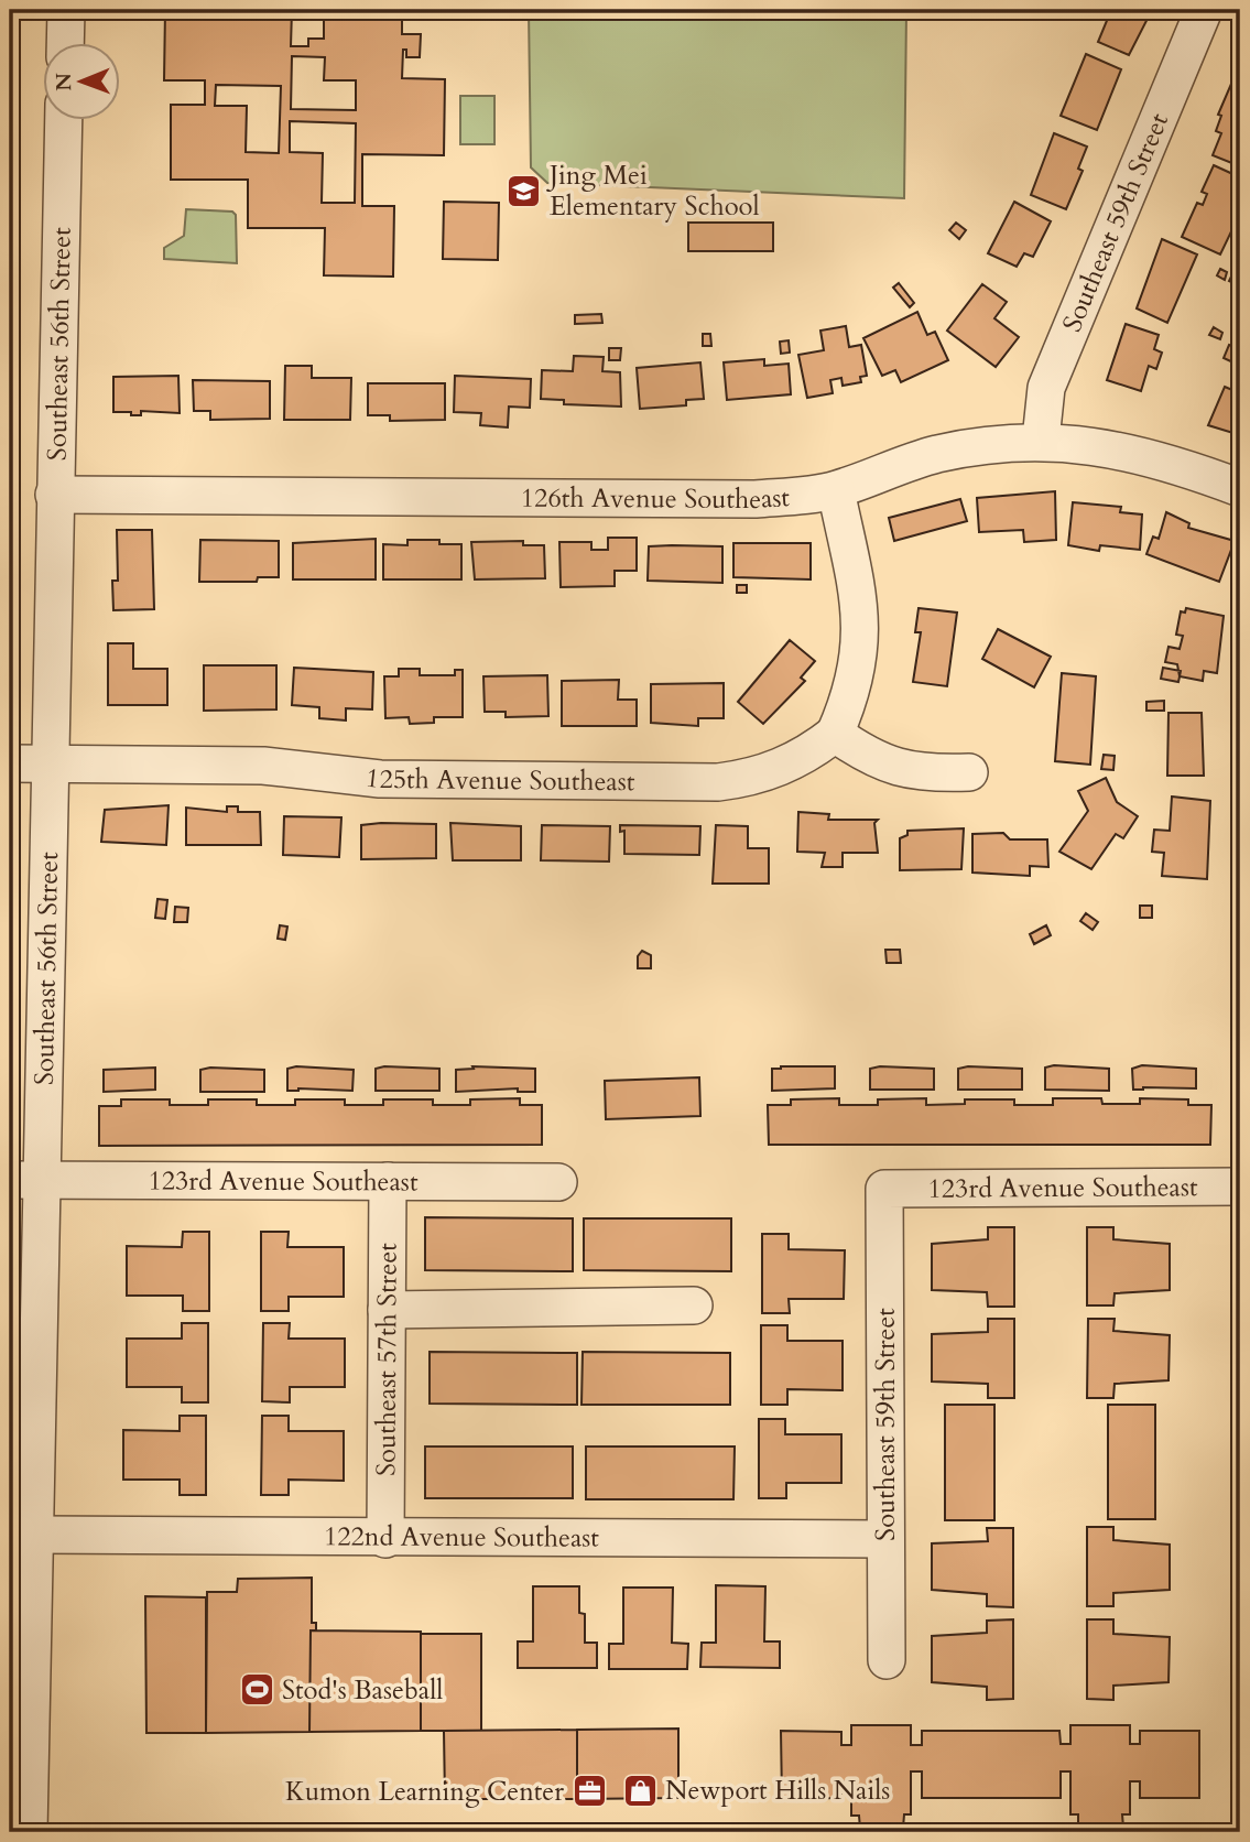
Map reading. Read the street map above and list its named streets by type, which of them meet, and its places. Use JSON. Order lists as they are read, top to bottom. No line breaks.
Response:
{"streets":{"street":["Southeast 59th Street","Southeast 56th Street","126th Avenue Southeast","125th Avenue Southeast","123rd Avenue Southeast","Southeast 57th Street","122nd Avenue Southeast"]},"crossings":[["Southeast 59th Street","126th Avenue Southeast"],["Southeast 59th Street","123rd Avenue Southeast"],["Southeast 59th Street","122nd Avenue Southeast"],["Southeast 56th Street","126th Avenue Southeast"],["Southeast 56th Street","125th Avenue Southeast"],["Southeast 56th Street","123rd Avenue Southeast"],["Southeast 56th Street","122nd Avenue Southeast"],["123rd Avenue Southeast","Southeast 57th Street"],["Southeast 57th Street","122nd Avenue Southeast"]],"places":{"school or university":["Jing Mei Elementary School"],"sports":["Stod's Baseball"],"shop":["Newport Hills Nails"],"office":["Kumon Learning Center"]},"north":"left"}
